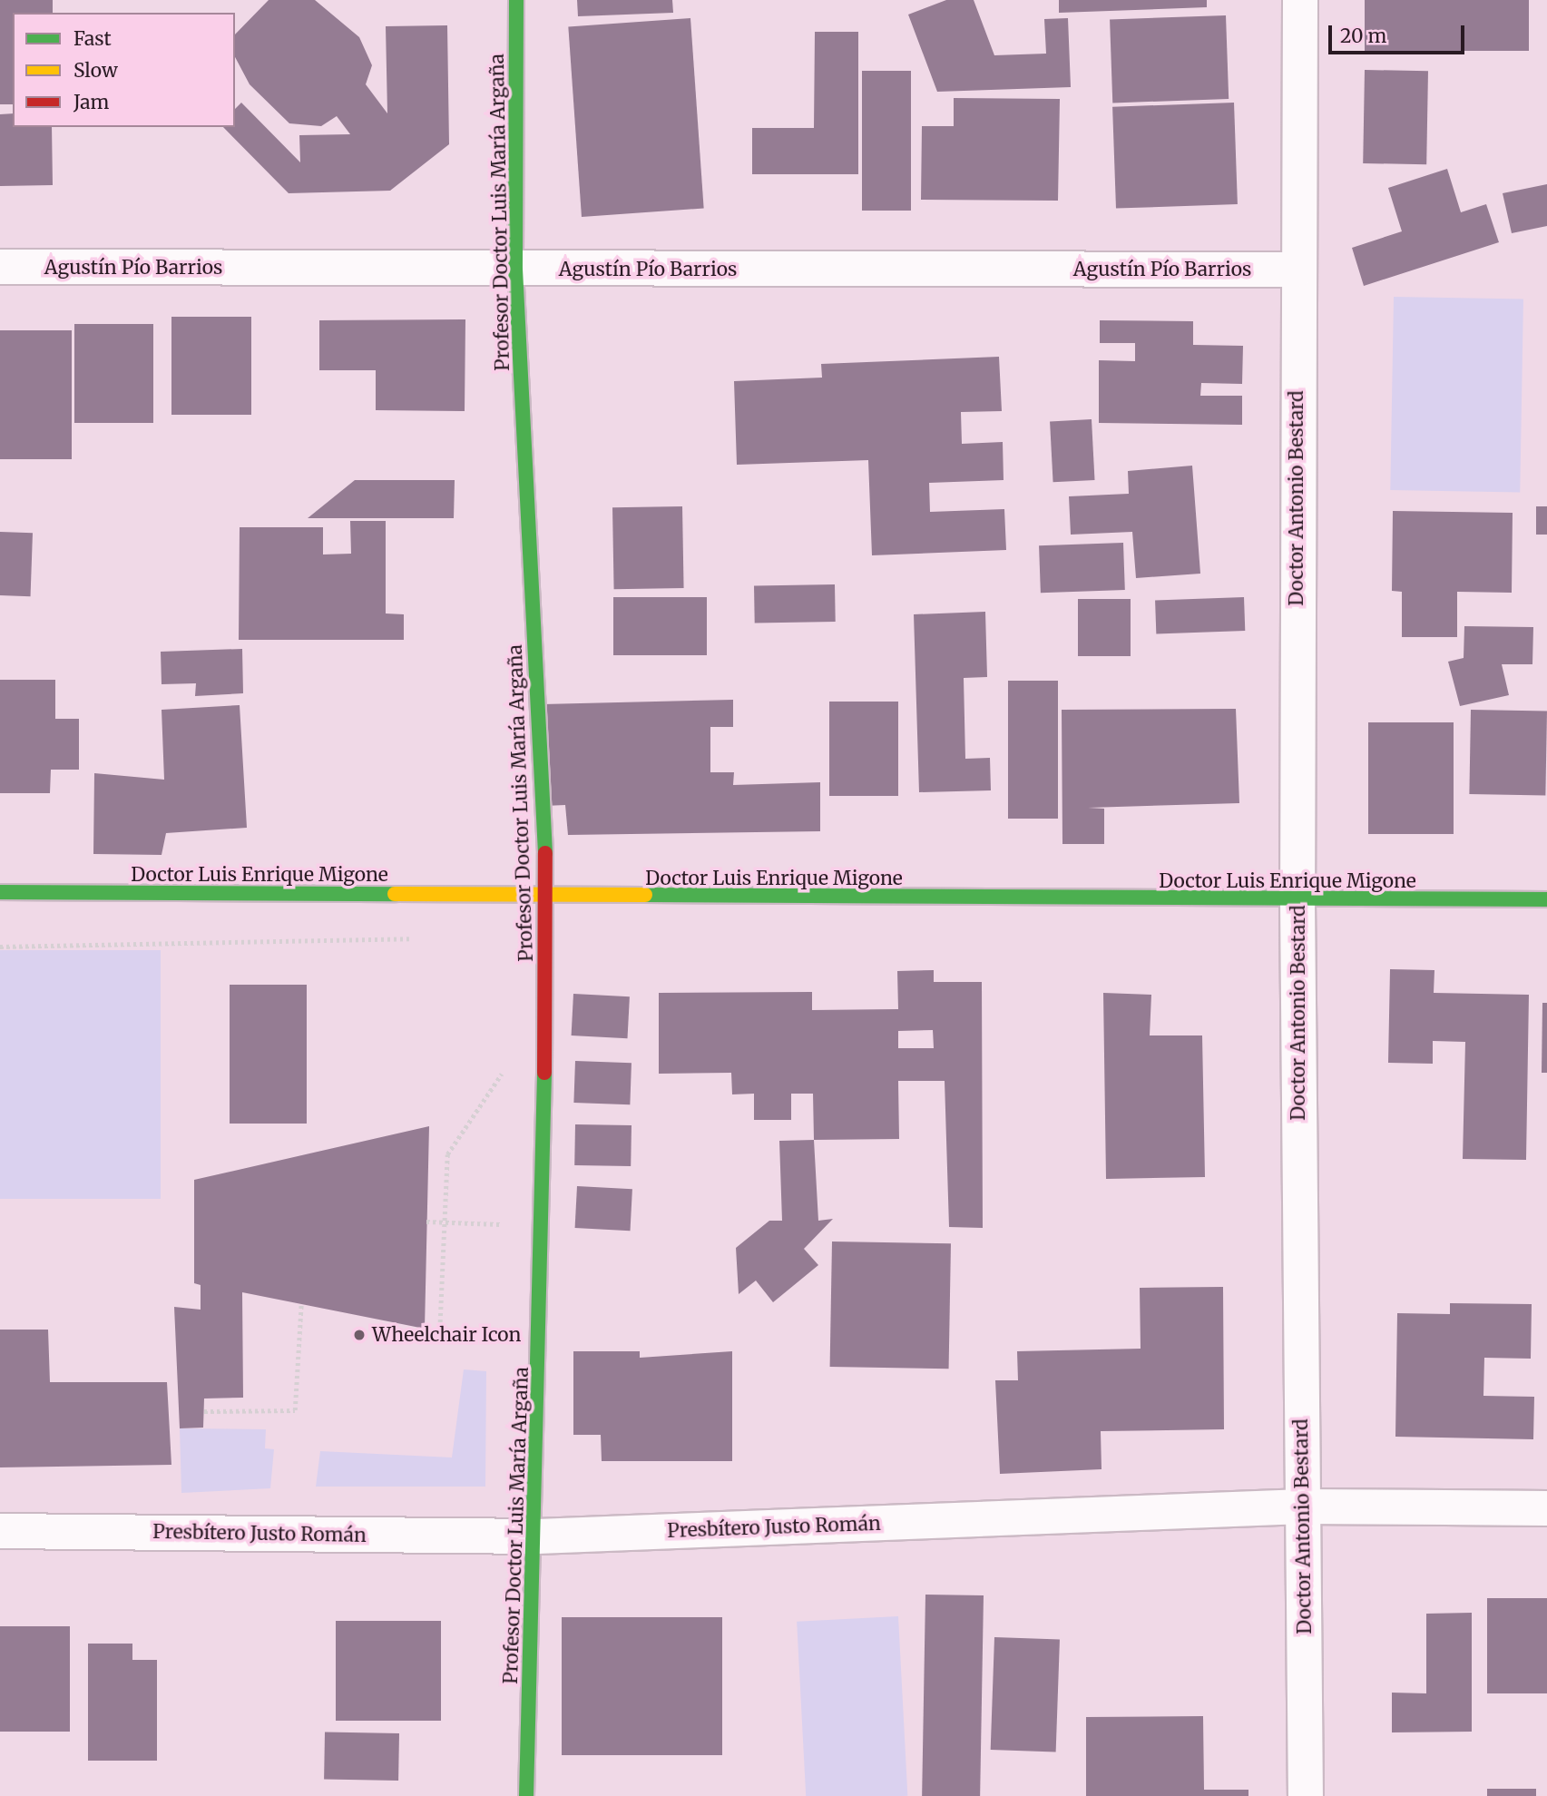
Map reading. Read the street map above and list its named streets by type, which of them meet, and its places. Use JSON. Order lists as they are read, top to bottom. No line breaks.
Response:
{"streets":{"street":["Profesor Doctor Luis María Argaña","Agustín Pío Barrios","Doctor Antonio Bestard","Doctor Luis Enrique Migone","Presbítero Justo Román"]},"crossings":[["Profesor Doctor Luis María Argaña","Agustín Pío Barrios"],["Profesor Doctor Luis María Argaña","Doctor Luis Enrique Migone"],["Profesor Doctor Luis María Argaña","Presbítero Justo Román"],["Agustín Pío Barrios","Doctor Antonio Bestard"],["Doctor Antonio Bestard","Doctor Luis Enrique Migone"],["Doctor Antonio Bestard","Presbítero Justo Román"]],"places":["Wheelchair Icon"],"legend":["Fast","Slow","Jam"],"scale_bar":"20 m"}
